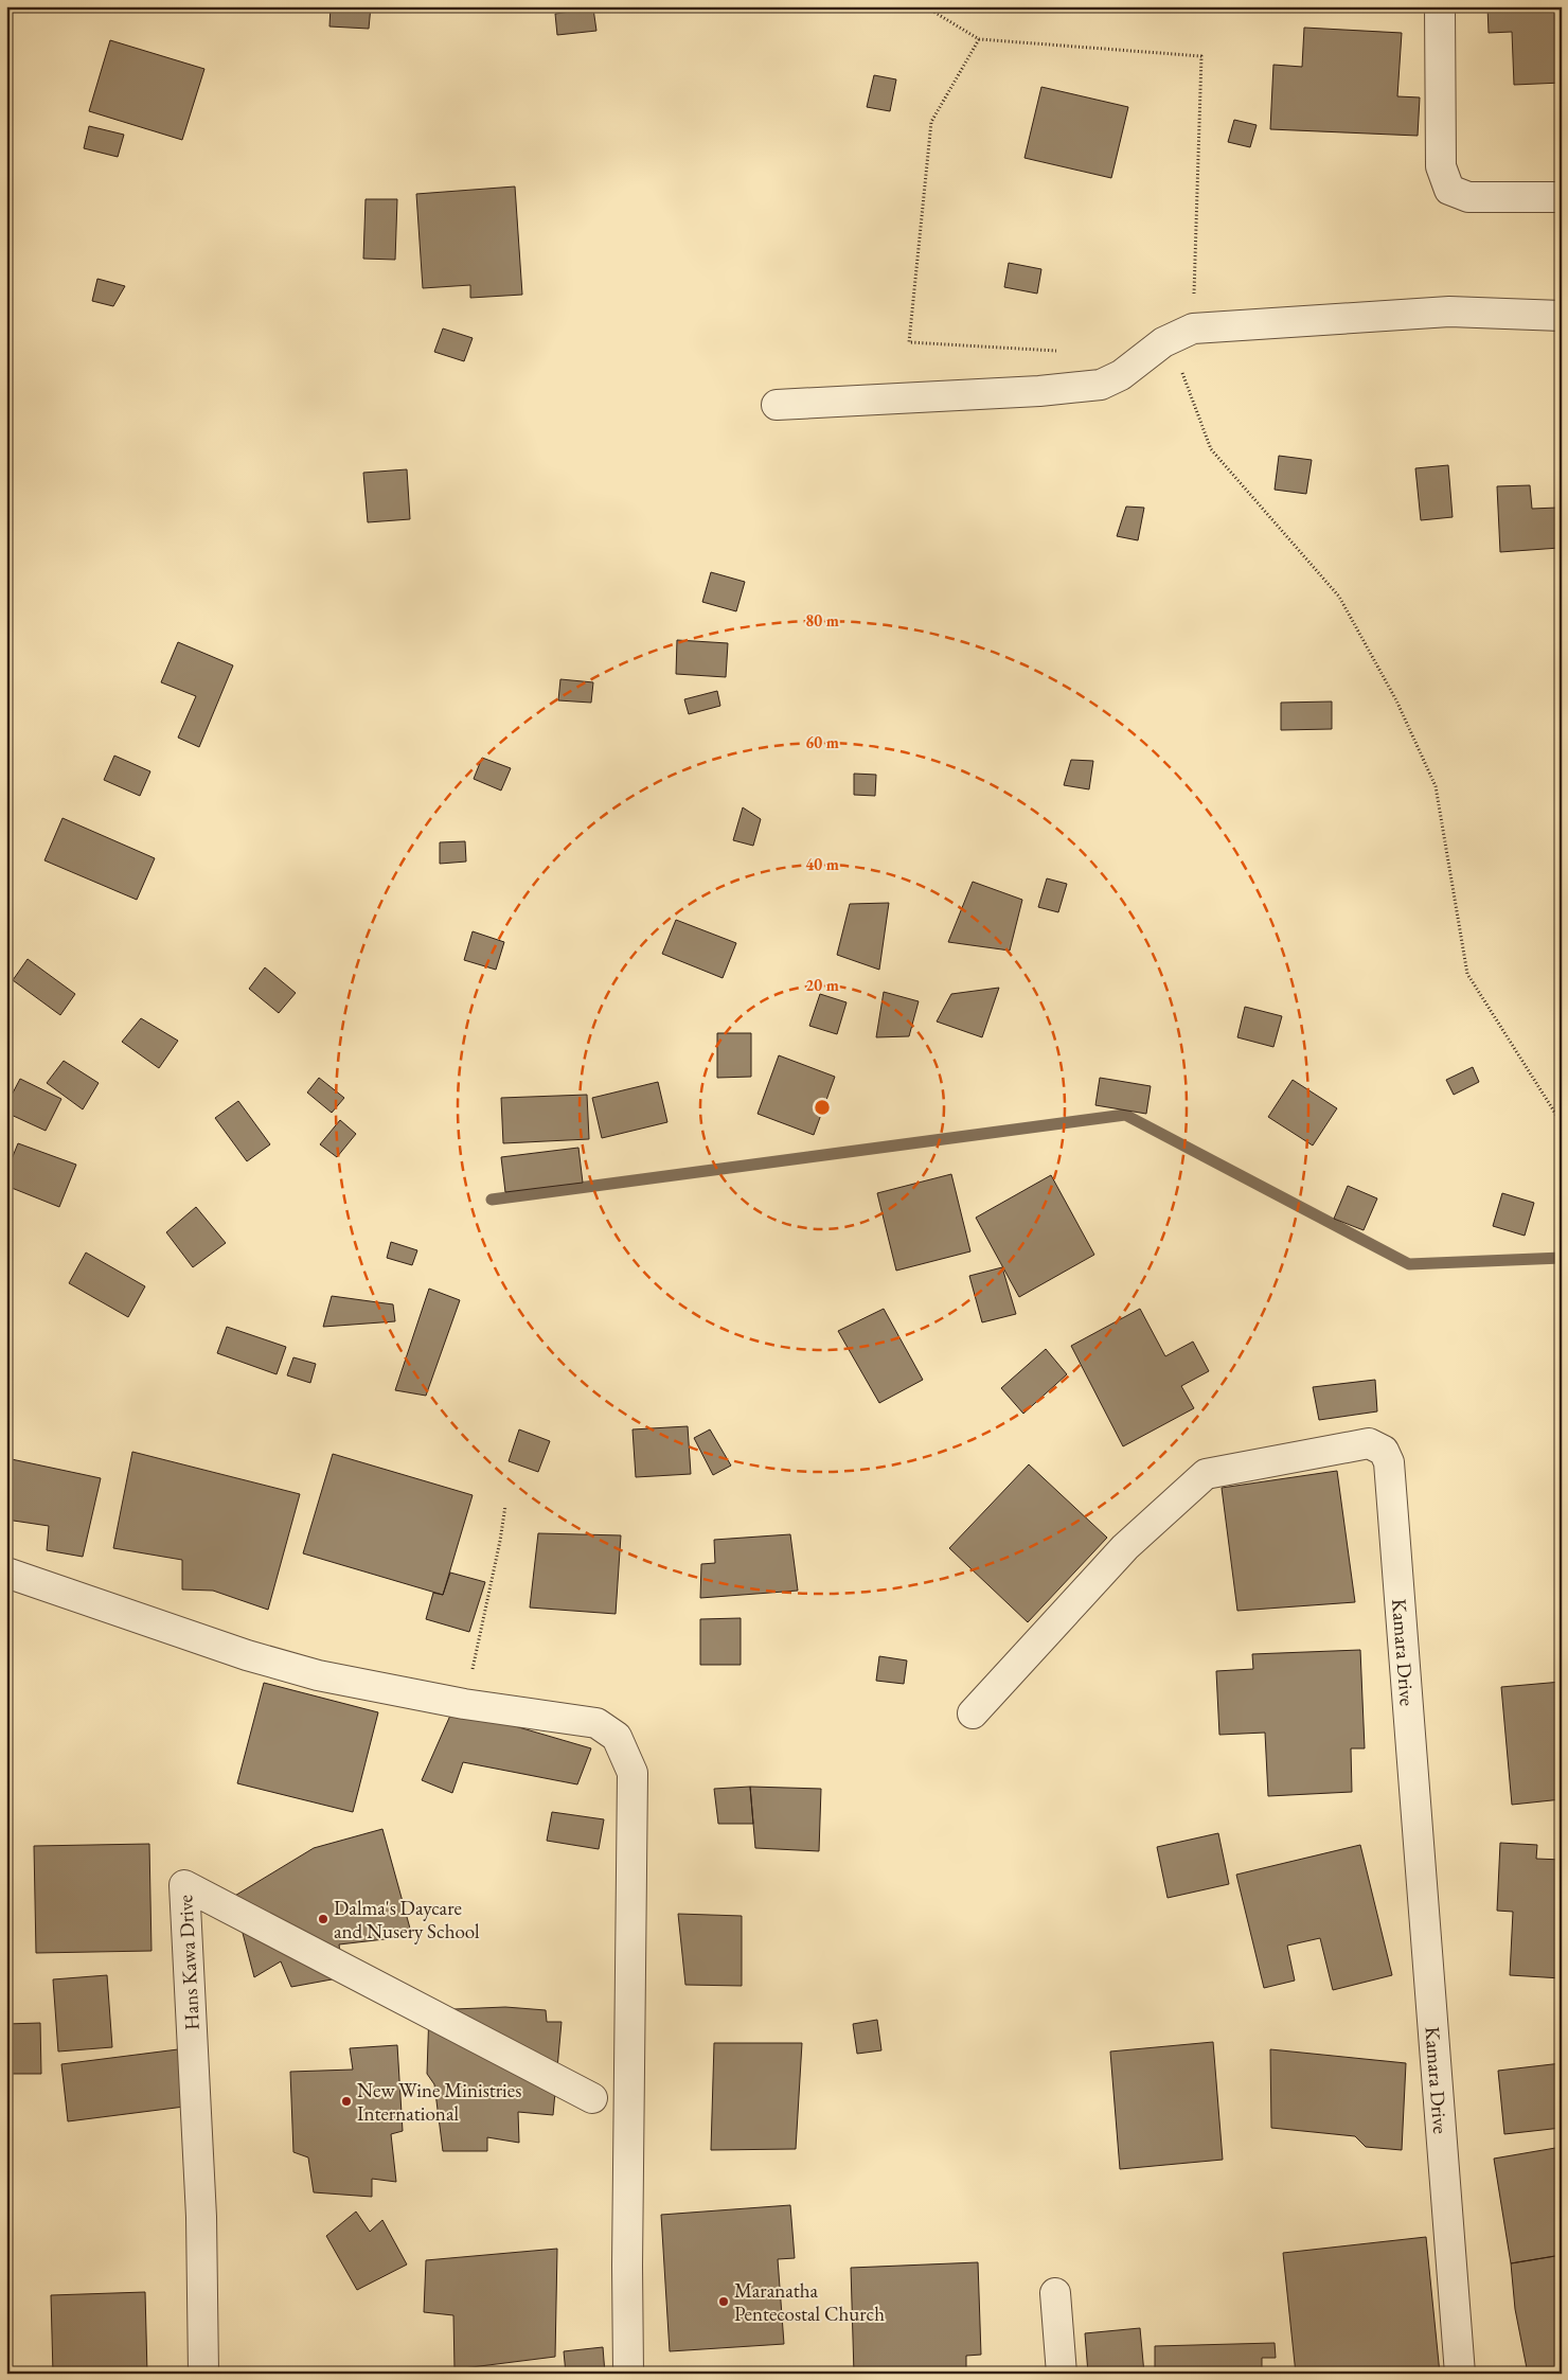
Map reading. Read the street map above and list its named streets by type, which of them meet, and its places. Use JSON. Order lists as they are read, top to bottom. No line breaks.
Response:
{"streets":{"street":["Kamara Drive","Hans Kawa Drive"]},"places":["Dalma's Daycare and Nusery School","New Wine Ministries International","Maranatha Pentecostal Church"],"rings":["80 m","60 m","40 m","20 m"]}
